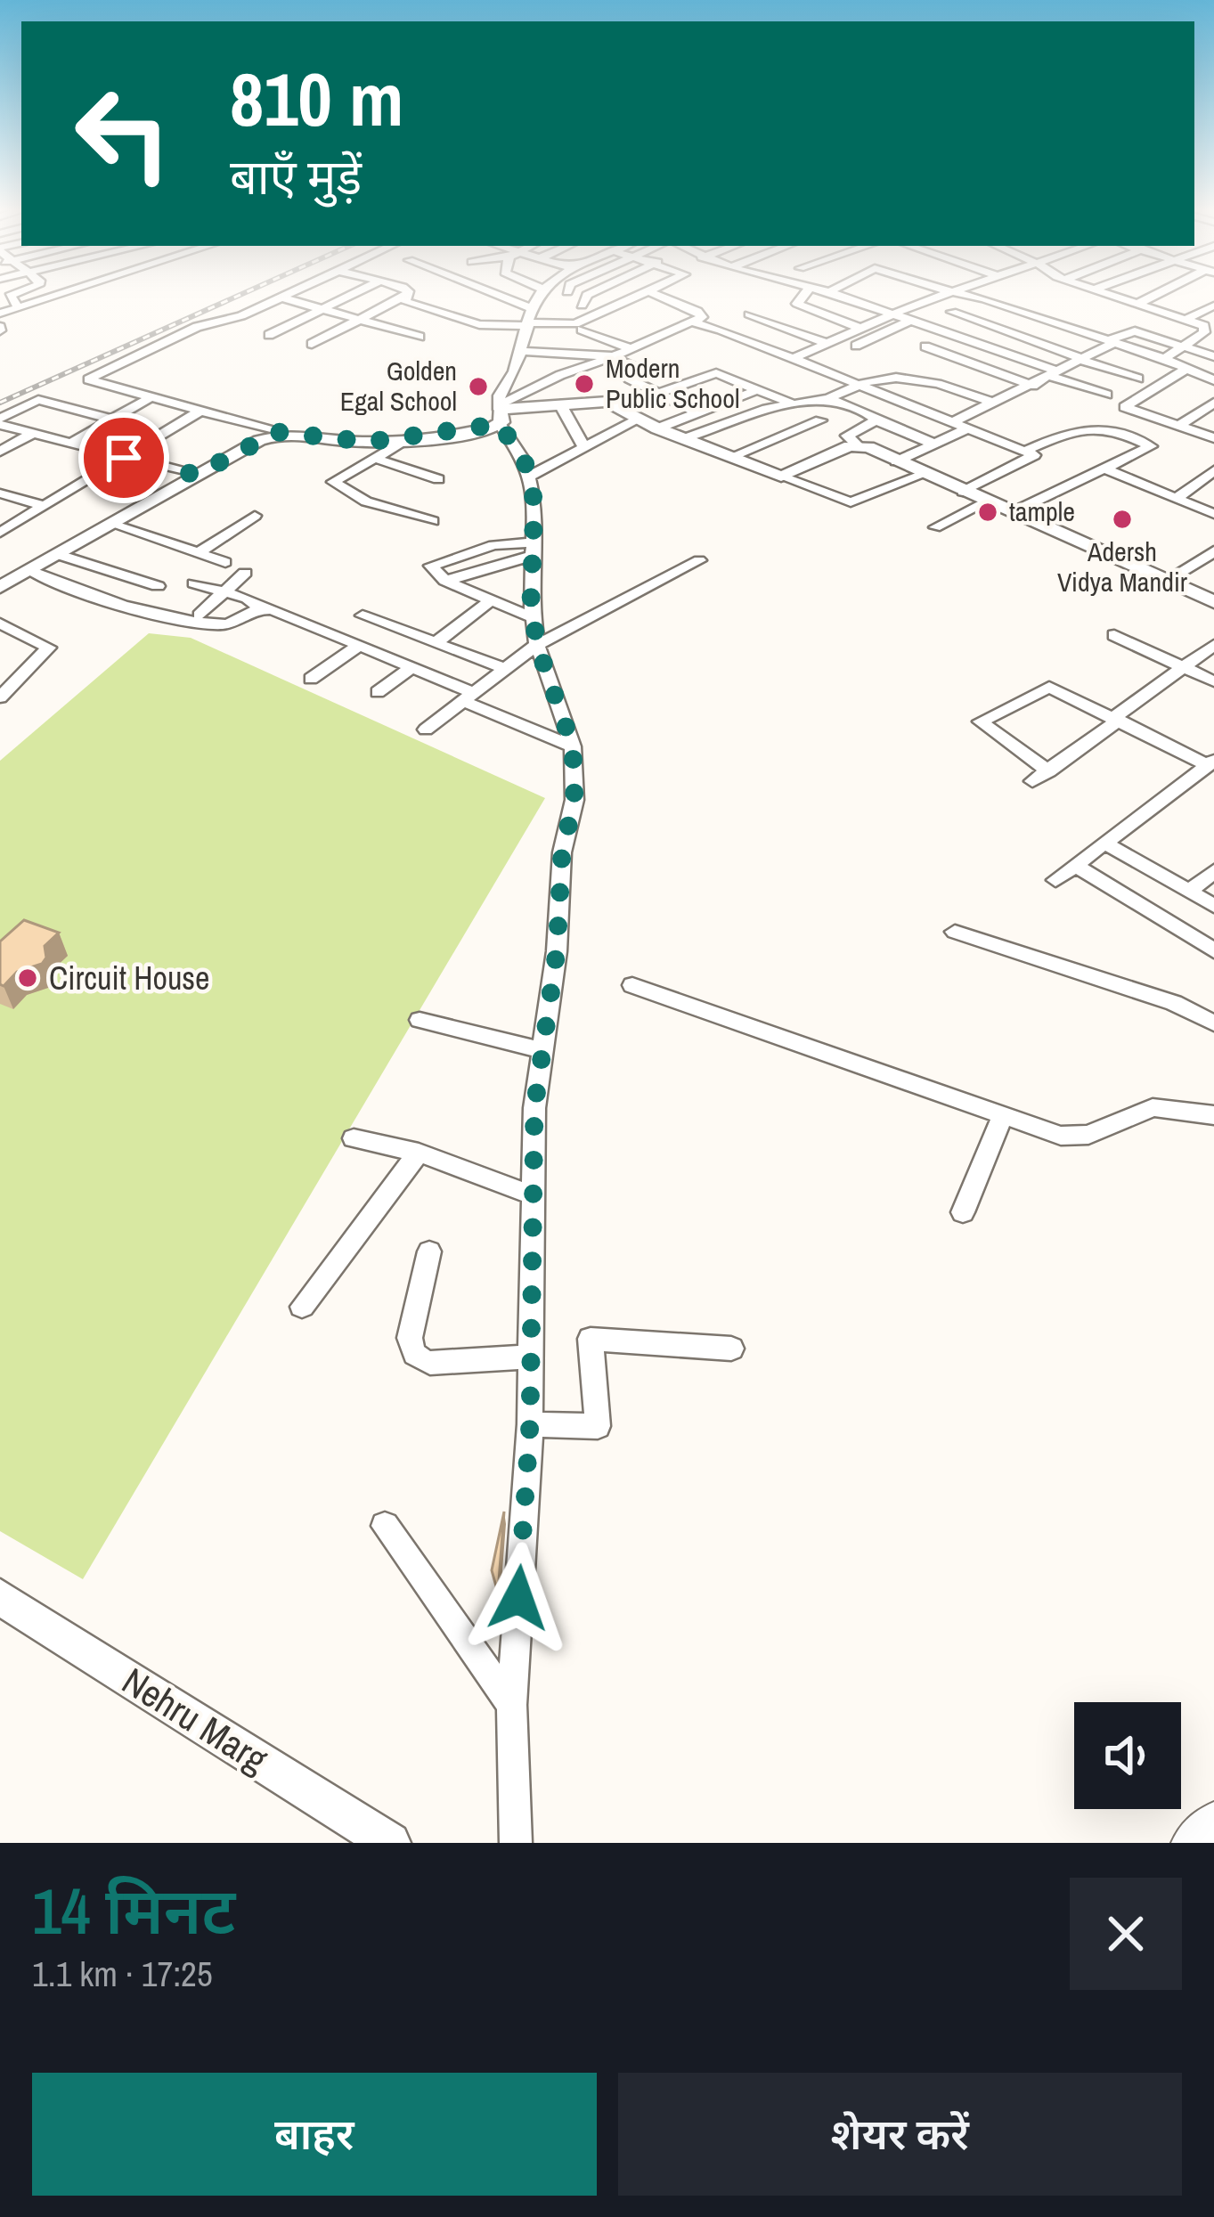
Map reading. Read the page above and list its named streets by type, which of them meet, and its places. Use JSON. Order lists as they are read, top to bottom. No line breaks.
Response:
{"streets":{"street":["Nehru Marg"]},"places":["Modern Public School","Golden Egal School","tample","Adersh Vidya Mandir","Circuit House"],"page":{"turn":["810 m","बाएँ मुड़ें"],"heading":["14 मिनट","1.1 km · 17:25"],"buttons":["बाहर","शेयर करें"]}}
